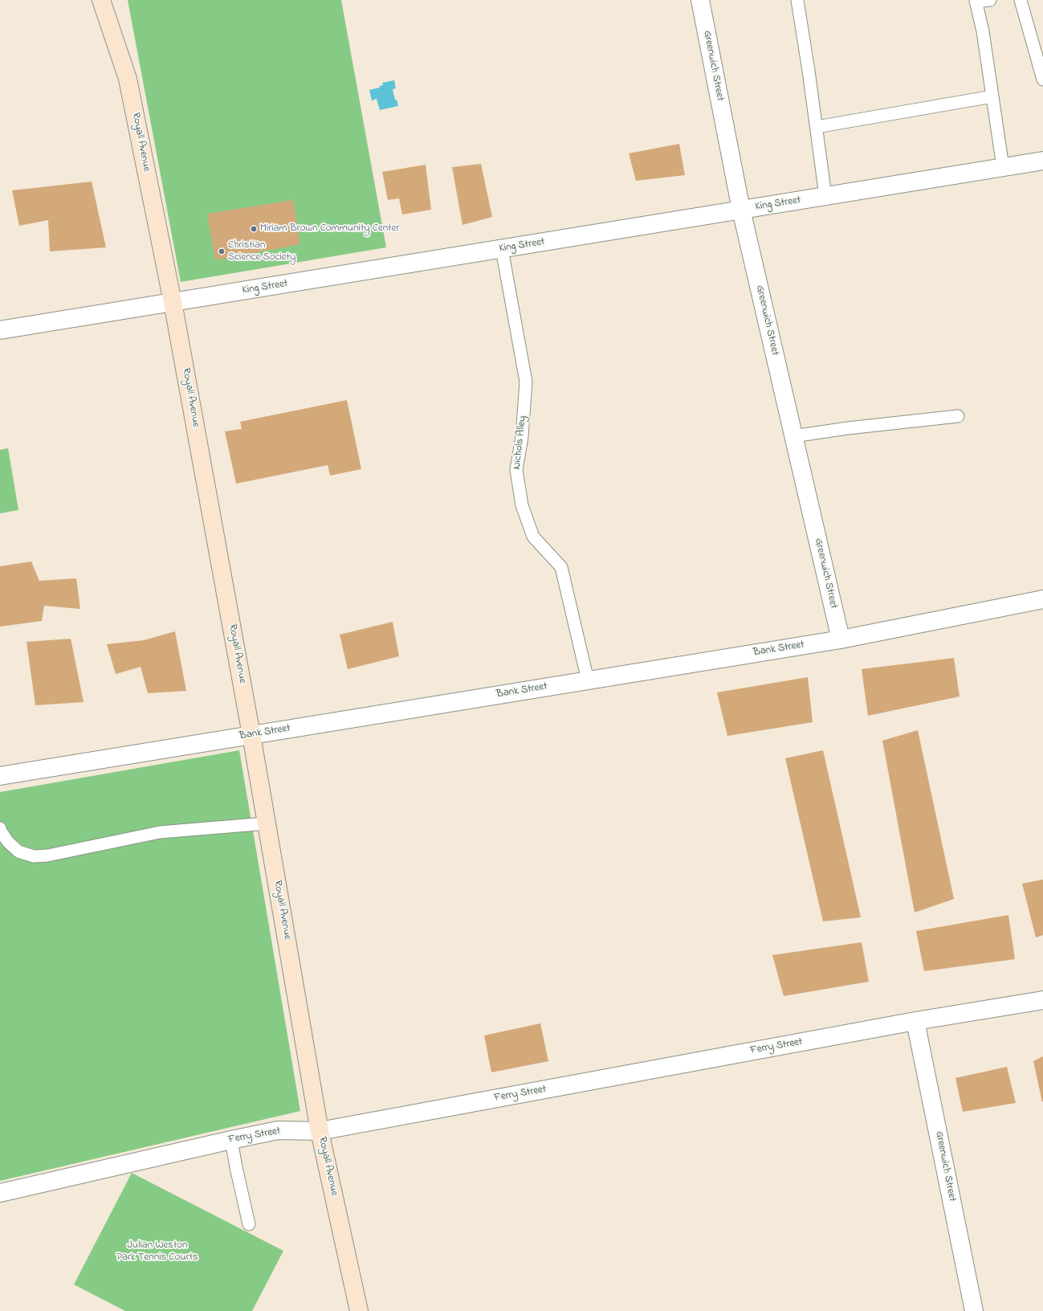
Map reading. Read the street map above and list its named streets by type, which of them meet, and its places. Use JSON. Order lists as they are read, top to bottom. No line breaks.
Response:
{"streets":{"street":["Greenwich Street","Royall Avenue","King Street","Bank Street","Ferry Street"],"lane":["Nichols Alley"]},"crossings":[["Greenwich Street","King Street"],["Greenwich Street","Bank Street"],["Greenwich Street","Ferry Street"],["Royall Avenue","King Street"],["Royall Avenue","Bank Street"],["Royall Avenue","Ferry Street"],["King Street","Nichols Alley"],["Nichols Alley","Bank Street"]],"parks":["Julian Weston Park Tennis Courts"],"places":["Miriam Brown Community Center","Christian Science Society"]}
